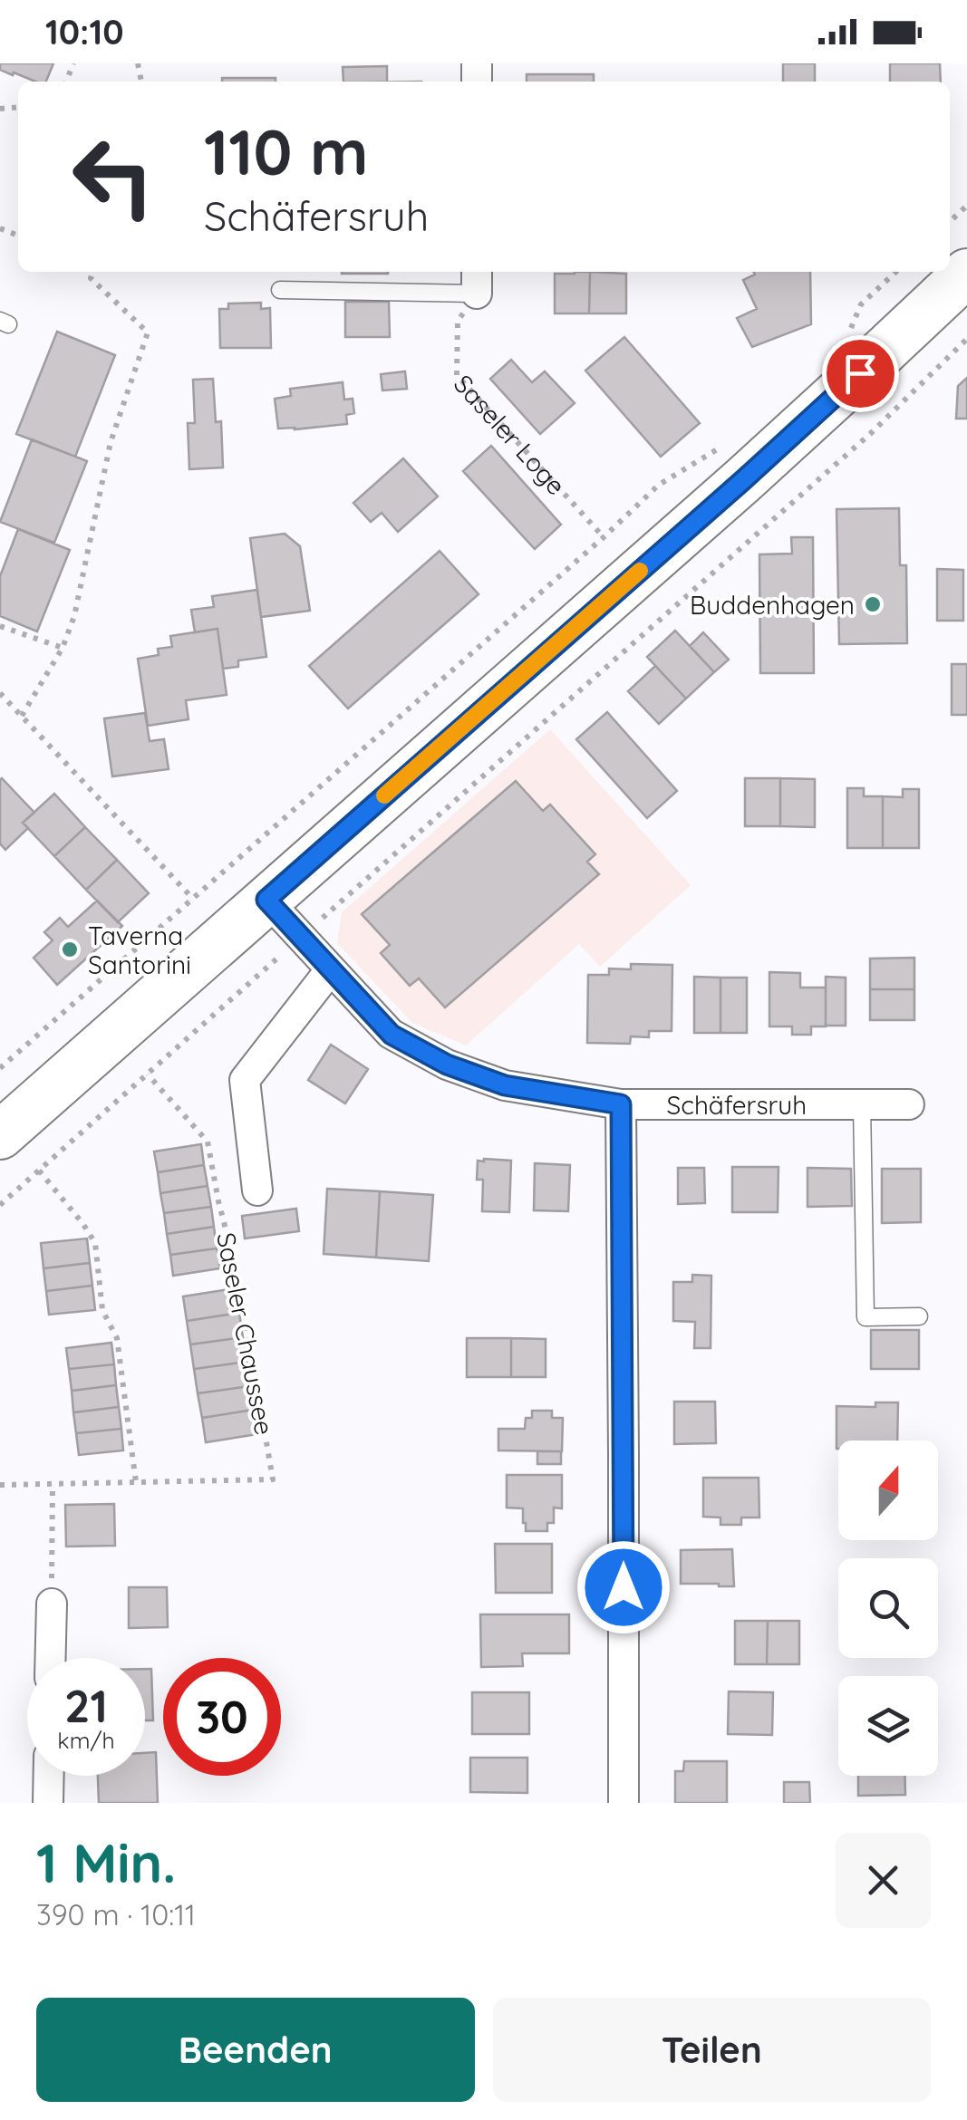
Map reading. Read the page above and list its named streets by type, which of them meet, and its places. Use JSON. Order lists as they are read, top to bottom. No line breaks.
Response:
{"streets":{"street":["Schäfersruh"],"path":["Saseler Loge","Saseler Chaussee"]},"places":["Buddenhagen","Taverna Santorini"],"north":"top","page":{"status":"10:10","turn":["110 m","Schäfersruh"],"speed":"21 km/h","limit":"30","heading":["1 Min.","390 m · 10:11"],"buttons":["Beenden","Teilen"]}}
